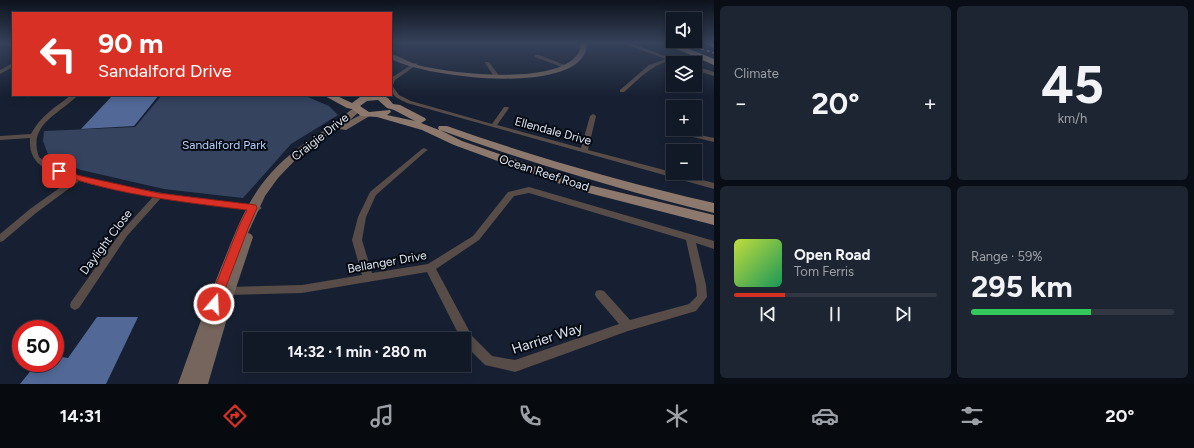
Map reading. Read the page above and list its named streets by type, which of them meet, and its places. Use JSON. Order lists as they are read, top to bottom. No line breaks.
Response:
{"streets":{"main road":["Craigie Drive","Ocean Reef Road"],"street":["Ellendale Drive","Daylight Close","Bellanger Drive","Harrier Way"]},"crossings":[["Craigie Drive","Ocean Reef Road"],["Craigie Drive","Bellanger Drive"],["Bellanger Drive","Harrier Way"]],"parks":["Sandalford Park"],"page":{"tile":["Climate",["45","km/h"],["Range · 59%","295 km"]],"map_buttons":["+","−"],"turn":["90 m","Sandalford Drive"],"heat":["−","20°","+"],"song":["Open Road","Tom Ferris"],"limit":"50","trip":"14:32 · 1 min · 280 m","tabs":["14:31","20°"]}}
